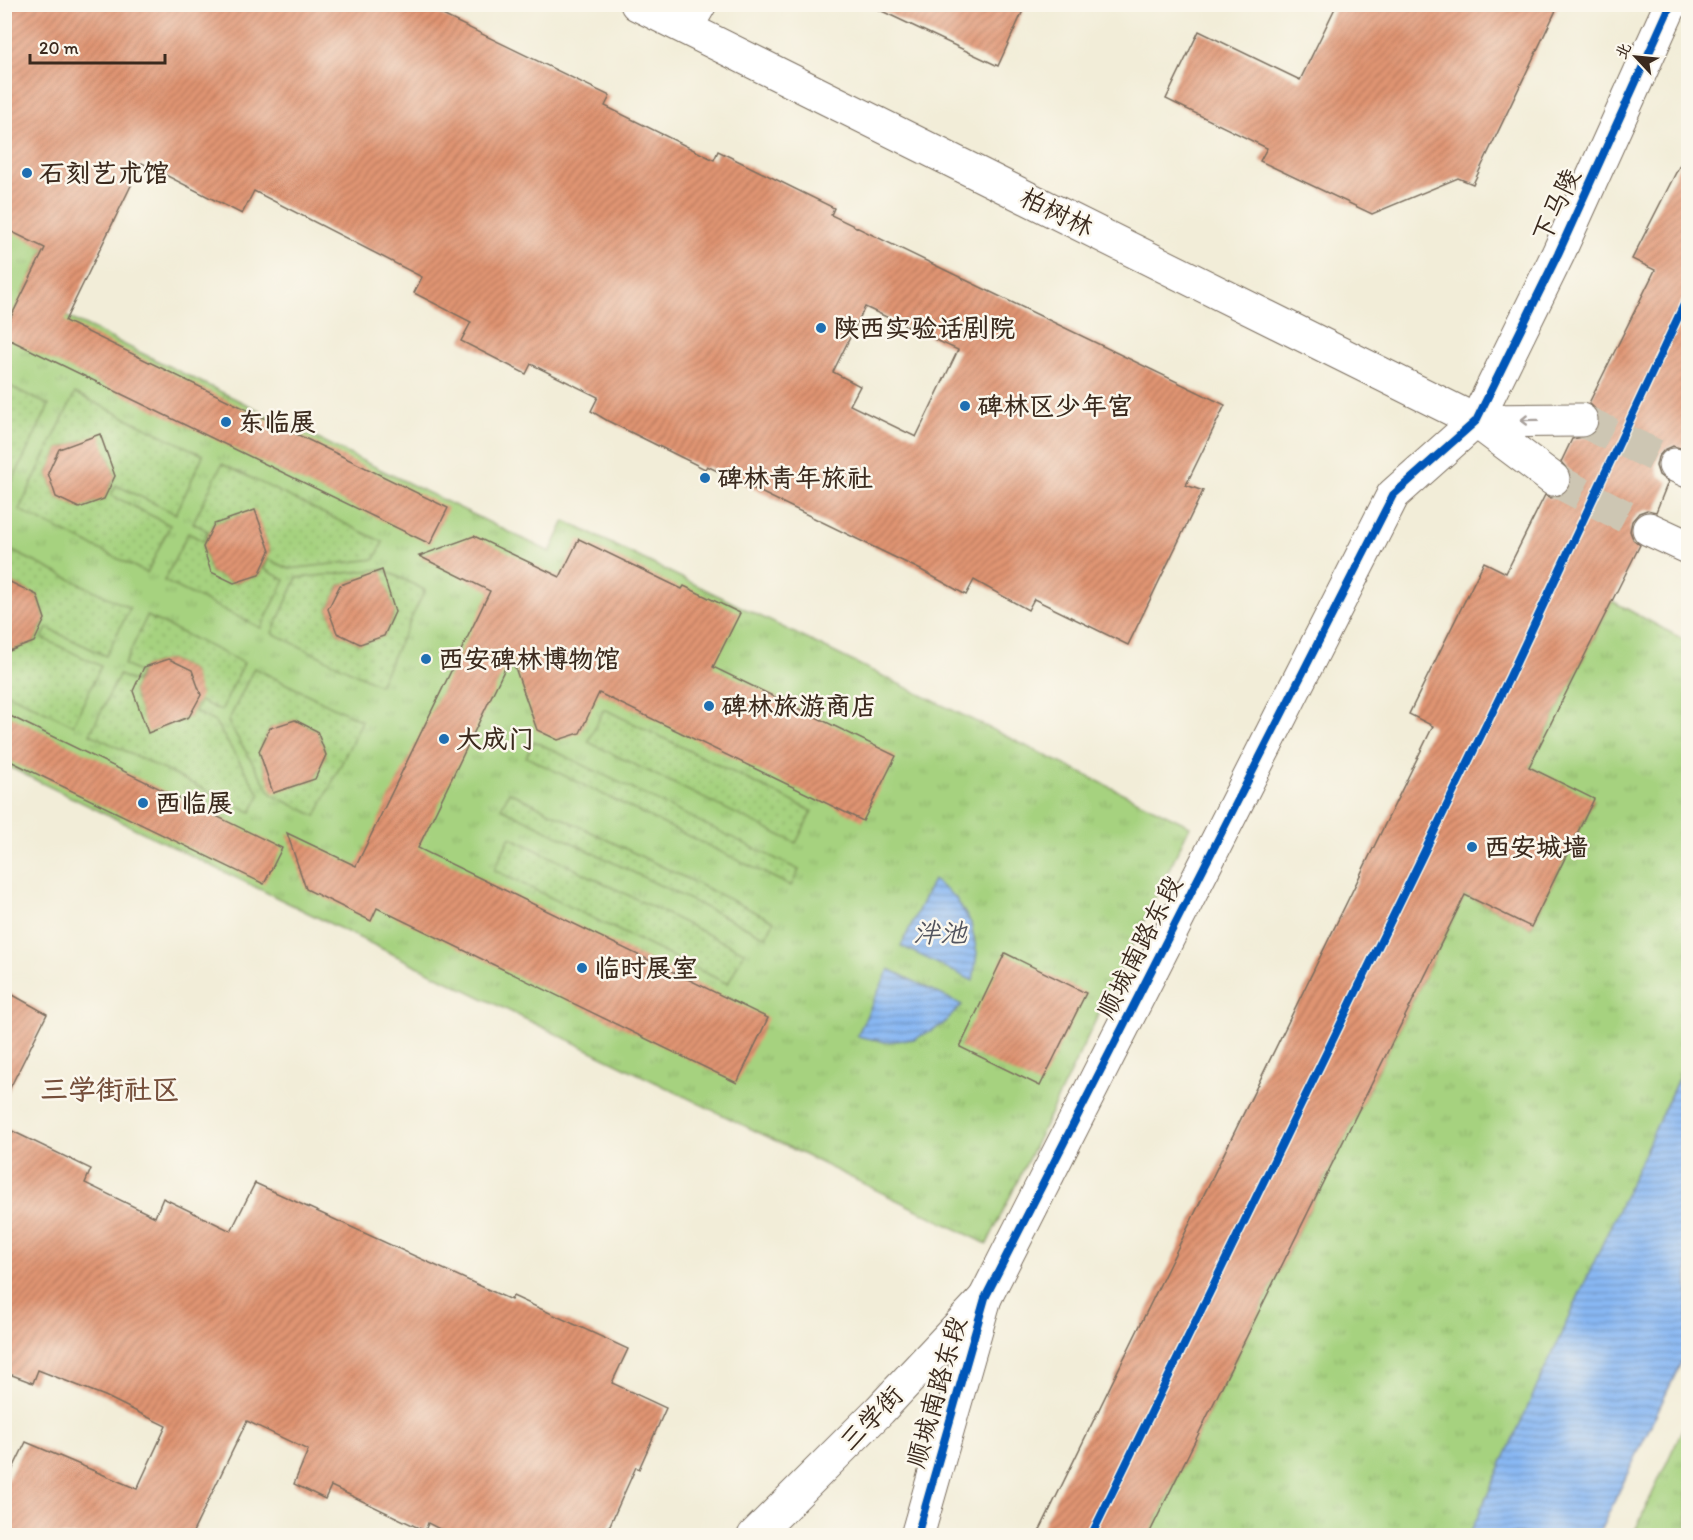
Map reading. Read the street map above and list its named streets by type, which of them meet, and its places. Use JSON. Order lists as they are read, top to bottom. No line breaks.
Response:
{"streets":{"street":["下马陵","柏树林","顺城南路东段","三学街"]},"crossings":[["下马陵","柏树林"],["下马陵","顺城南路东段"],["柏树林","顺城南路东段"],["顺城南路东段","三学街"]],"districts":["三学街社区"],"water":["泮池"],"places":["石刻艺术馆","陕西实验话剧院","碑林区少年宫","东临展","碑林青年旅社","西安碑林博物馆","碑林旅游商店","大成门","西临展","西安城墙","临时展室"],"scale_bar":"20 m","north":"top left"}
